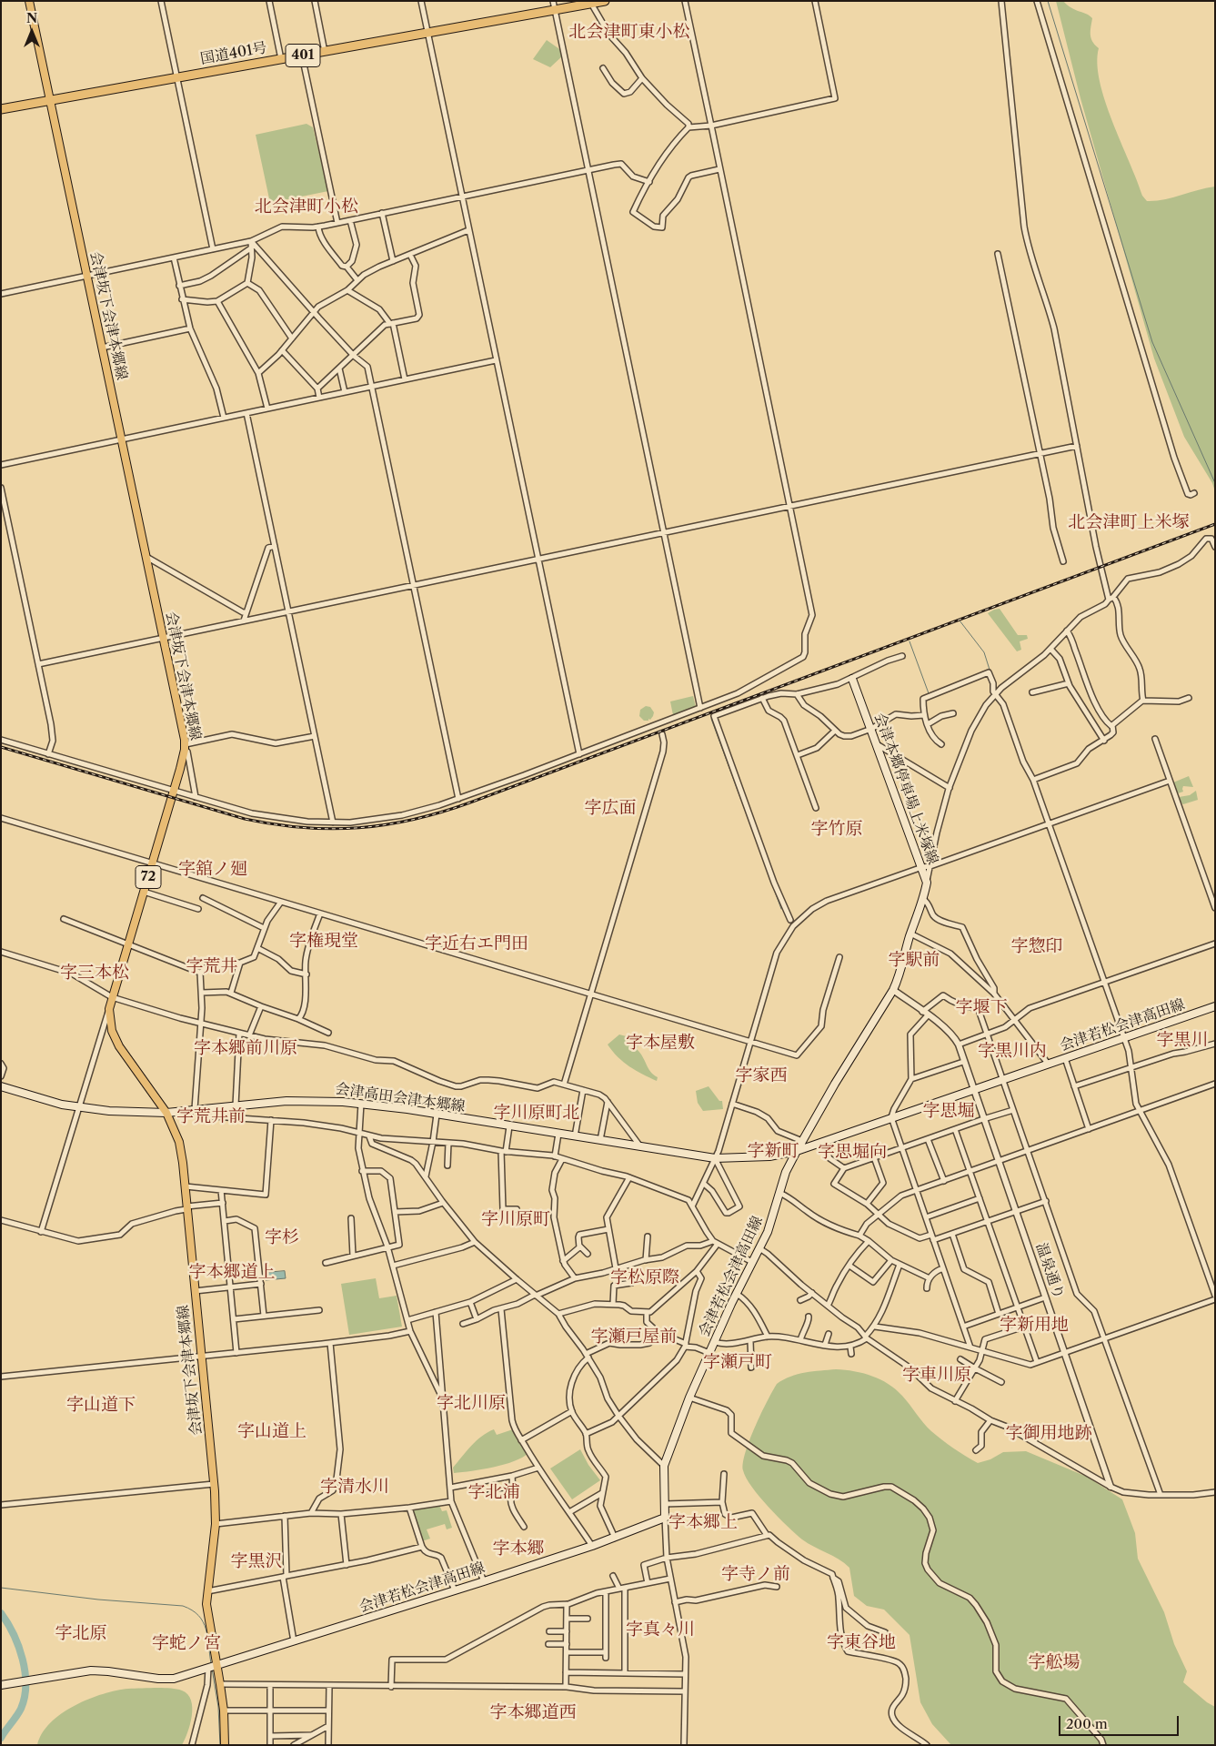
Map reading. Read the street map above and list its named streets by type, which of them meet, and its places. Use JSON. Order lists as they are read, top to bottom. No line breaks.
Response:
{"streets":{"highway":["国道401号","401"],"main road":["会津坂下会津本郷線","会津本郷停車場上米塚線","72","会津若松会津高田線","会津高田会津本郷線"],"street":["温泉通り"]},"crossings":[["国道401号","会津坂下会津本郷線"],["会津坂下会津本郷線","会津若松会津高田線"],["会津坂下会津本郷線","会津高田会津本郷線"],["会津本郷停車場上米塚線","会津若松会津高田線"],["会津本郷停車場上米塚線","会津高田会津本郷線"],["会津若松会津高田線","会津高田会津本郷線"],["会津若松会津高田線","温泉通り"]],"districts":["北会津町東小松","北会津町小松","北会津町上米塚","字広面","字竹原","字舘ノ廻","字権現堂","字近右エ門田","字惣印","字駅前","字荒井","字三本松","字堰下","字黒川","字本屋敷","字本郷前川原","字黒川内","字家西","字思堀","字川原町北","字荒井前","字新町","字思堀向","字川原町","字杉","字本郷道上","字松原際","字新用地","字瀬戸屋前","字瀬戸町","字車川原","字北川原","字山道下","字山道上","字御用地跡","字清水川","字北浦","字本郷上","字本郷","字黒沢","字寺ノ前","字真々川","字北原","字東谷地","字蛇ノ宮","字舩場","字本郷道西"],"scale_bar":"200 m","north":"top"}
